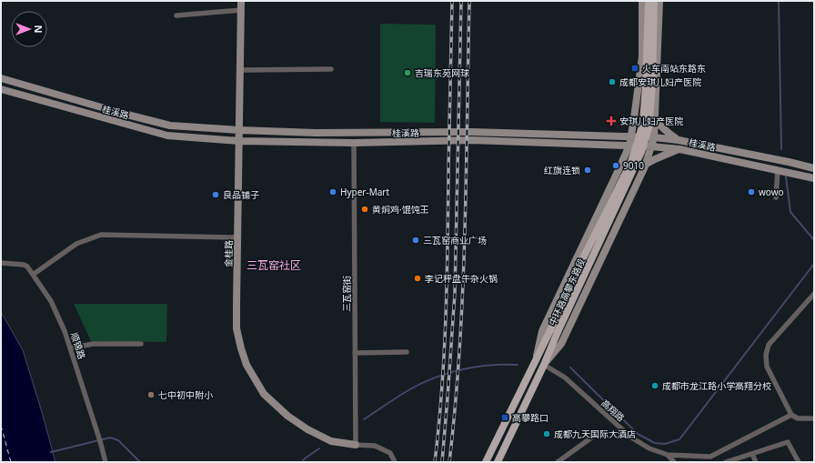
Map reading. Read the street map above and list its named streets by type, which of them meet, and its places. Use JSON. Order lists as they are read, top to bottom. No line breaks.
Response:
{"streets":{"main road":["桂溪路","金桂路","中环路高攀东路段"],"street":["三瓦窑街","顺锦路","高翔路"]},"crossings":[["桂溪路","金桂路"],["桂溪路","三瓦窑街"],["金桂路","三瓦窑街"],["中环路高攀东路段","高翔路"]],"districts":["三瓦窑社区"],"places":{"transit":["火车南站东路东","高攀路口"],"other":["吉瑞东苑网球","成都安琪儿妇产医院","9010","红旗连锁","Hyper-Mart","wowo","良品铺子","黄焖鸡·馄饨王","三瓦窑商业广场","李记秤盘牛杂火锅","成都市龙江路小学高翔分校","七中初中附小","成都九天国际大酒店"],"health":["安琪儿妇产医院"]},"north":"right"}
